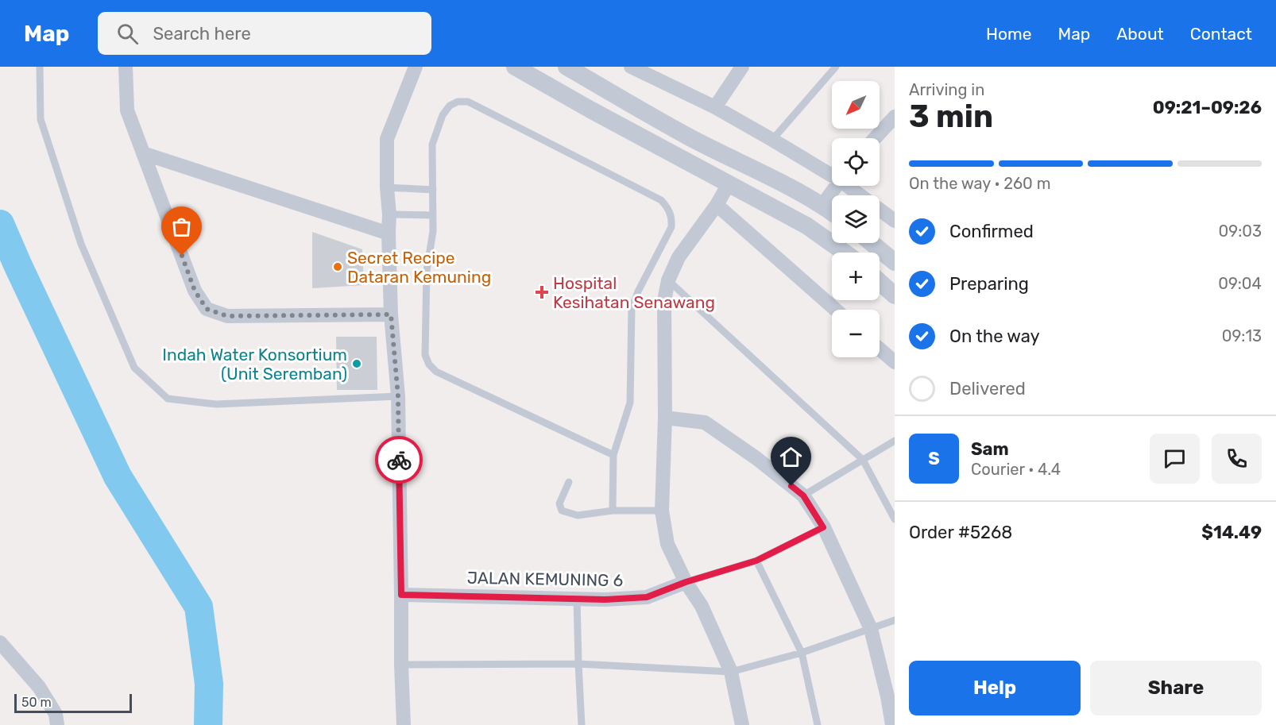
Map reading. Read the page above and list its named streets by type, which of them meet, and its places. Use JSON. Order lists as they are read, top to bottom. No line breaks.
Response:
{"streets":{"street":["JALAN KEMUNING 6"]},"places":{"other":["Secret Recipe Dataran Kemuning","Indah Water Konsortium (Unit Seremban)"],"health":["Hospital Kesihatan Senawang"]},"scale_bar":"50 m","north":"bottom left","page":{"header":"Map","search":"Search here","nav":["Home","Map","About","Contact"],"heading":["3 min","Arriving in","09:21–09:26"],"panel":["Sam","Courier · 4.4","Order #5268","$14.49"],"map_buttons":["+","−"],"bar":"On the way · 260 m","list":[["Confirmed","09:03"],["Preparing","09:04"],["On the way","09:13"],"Delivered"],"round":"S","buttons":["Help","Share"],"scale":"50 m"}}
